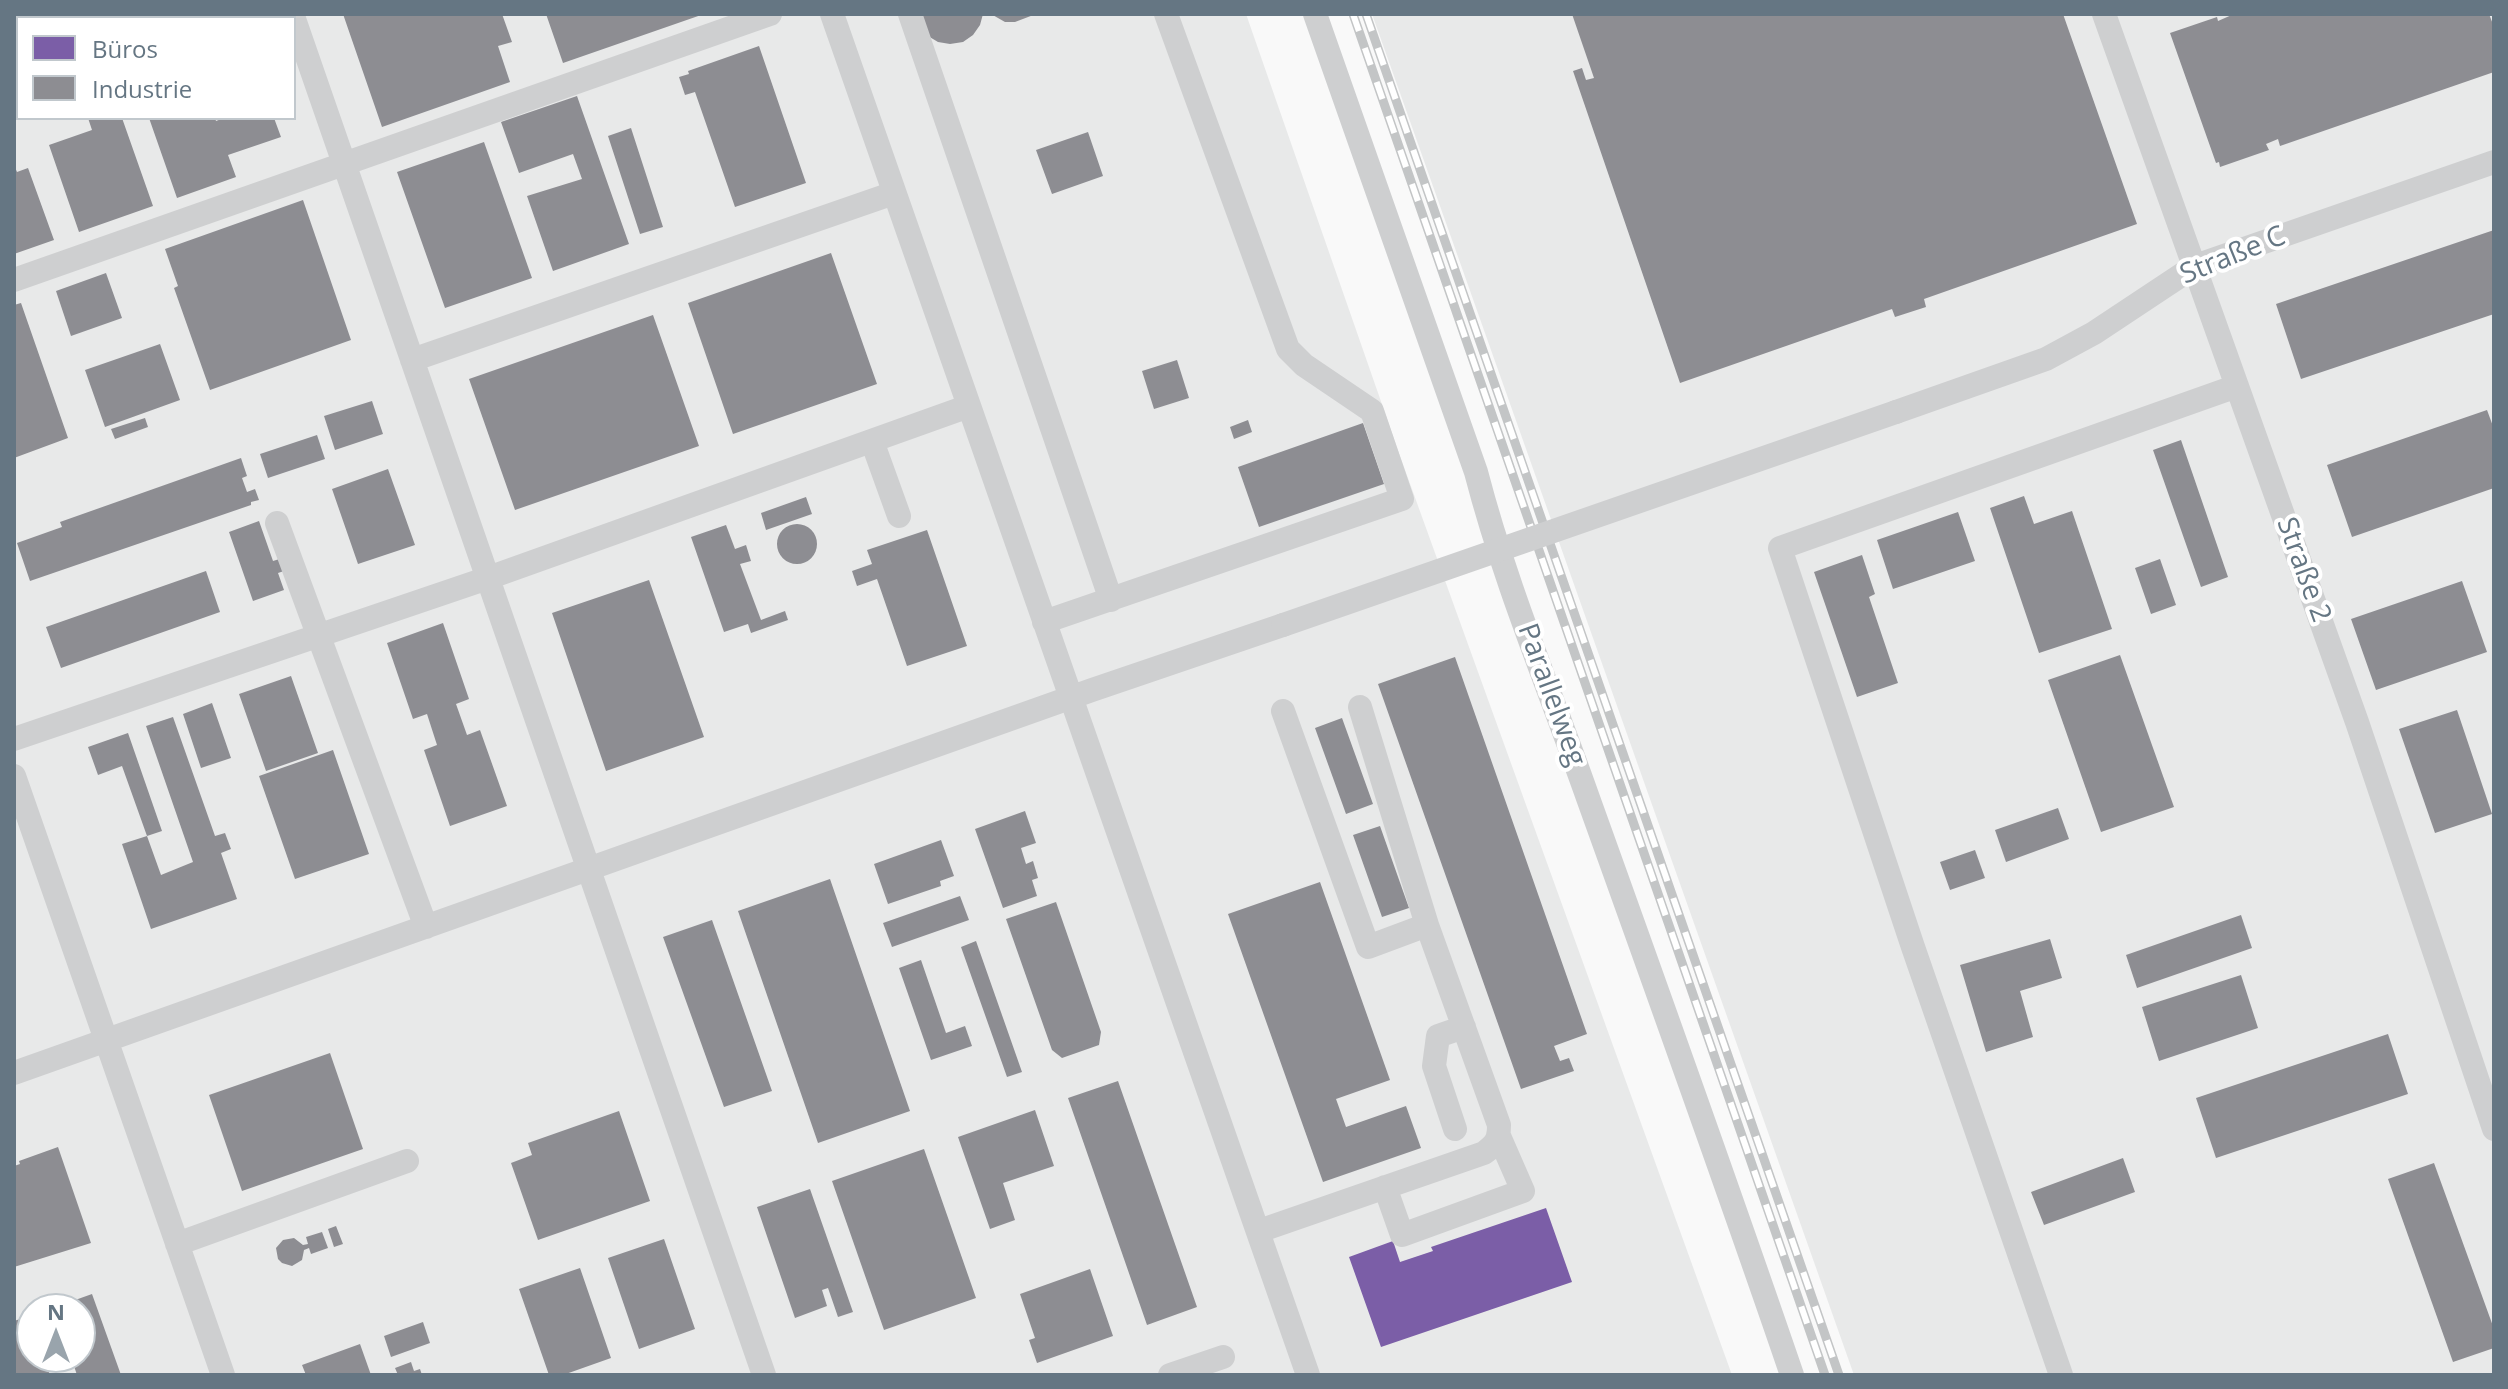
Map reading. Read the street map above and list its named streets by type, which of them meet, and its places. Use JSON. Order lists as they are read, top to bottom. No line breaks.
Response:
{"streets":{"street":["Straße C","Straße 2","Parallelweg"]},"crossings":[["Straße C","Straße 2"]],"legend":["Büros","Industrie"],"north":"top"}
